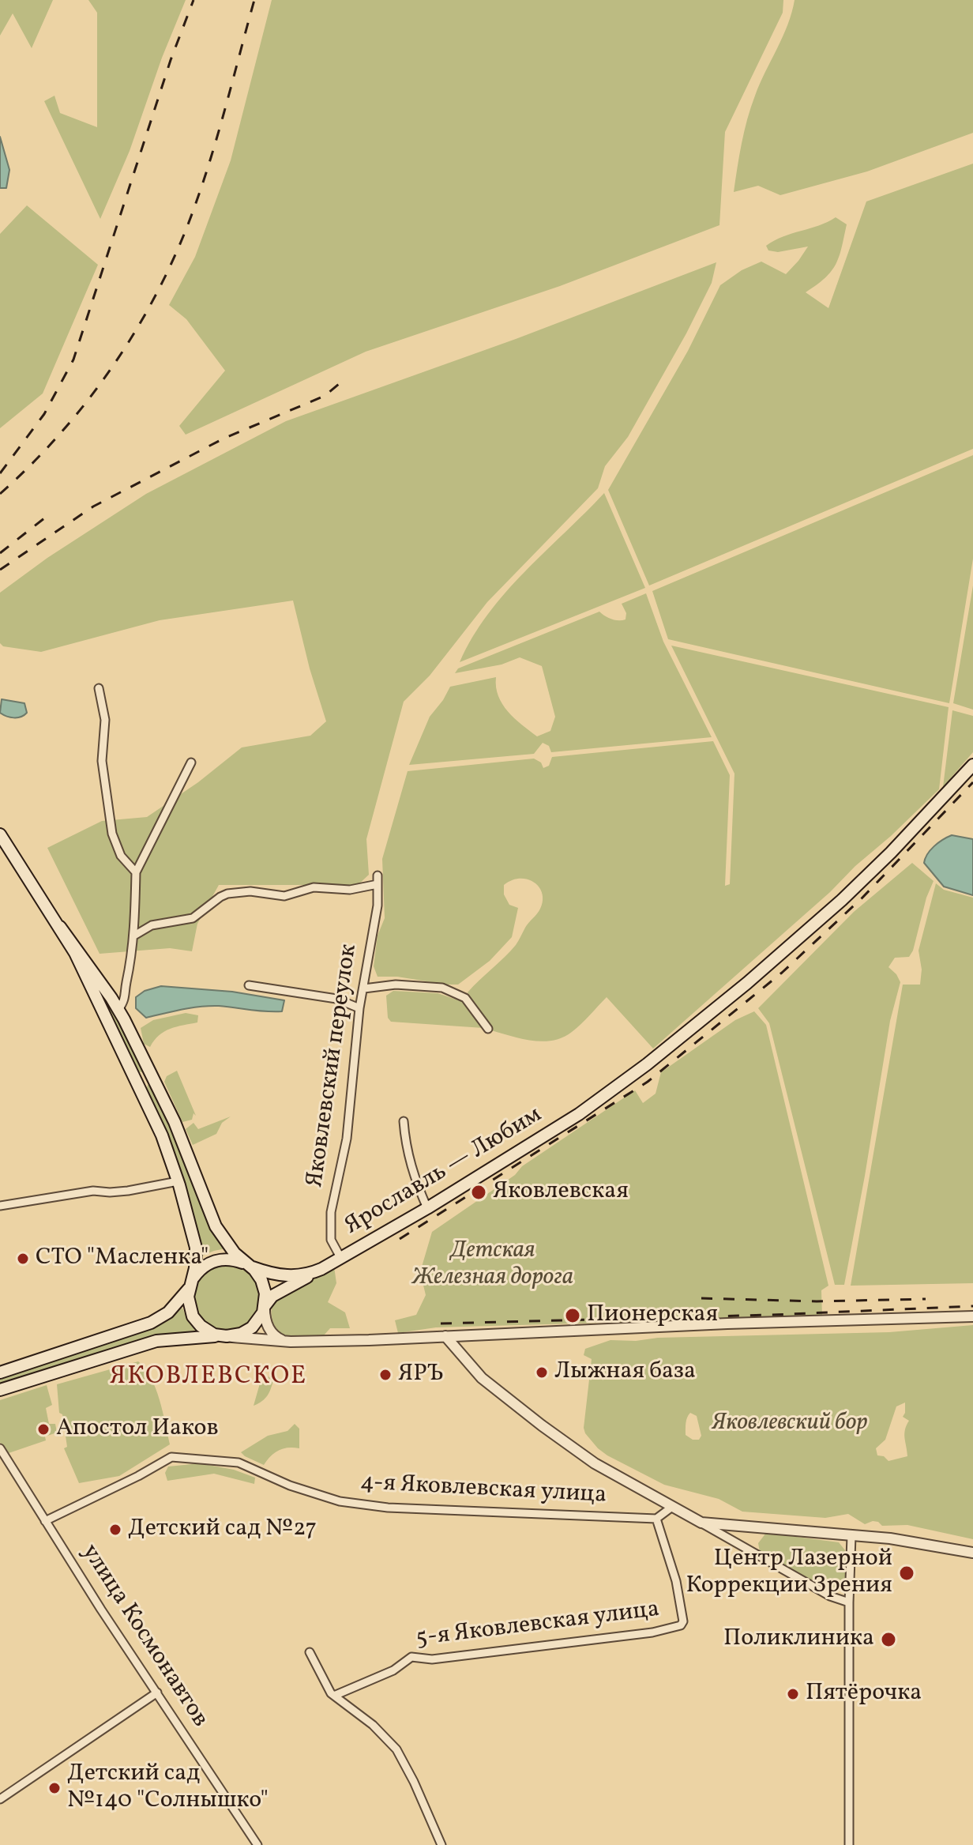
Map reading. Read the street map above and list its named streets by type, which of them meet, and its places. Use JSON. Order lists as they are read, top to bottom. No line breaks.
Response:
{"streets":{"main road":["Ярославль — Любим"],"street":["Яковлевский переулок","4-я Яковлевская улица","5-я Яковлевская улица","улица Космонавтов"]},"crossings":[["Яковлевский переулок","Ярославль — Любим"],["4-я Яковлевская улица","5-я Яковлевская улица"],["4-я Яковлевская улица","улица Космонавтов"]],"districts":["ЯКОВЛЕВСКОЕ"],"parks":["Детская Железная дорога","Яковлевский бор"],"places":["Яковлевская","СТО \"Масленка\"","Пионерская","Лыжная база","ЯРЪ","Апостол Иаков","Детский сад №27","Центр Лазерной Коррекции Зрения","Поликлиника","Пятёрочка","Детский сад №140 \"Солнышко\""]}
